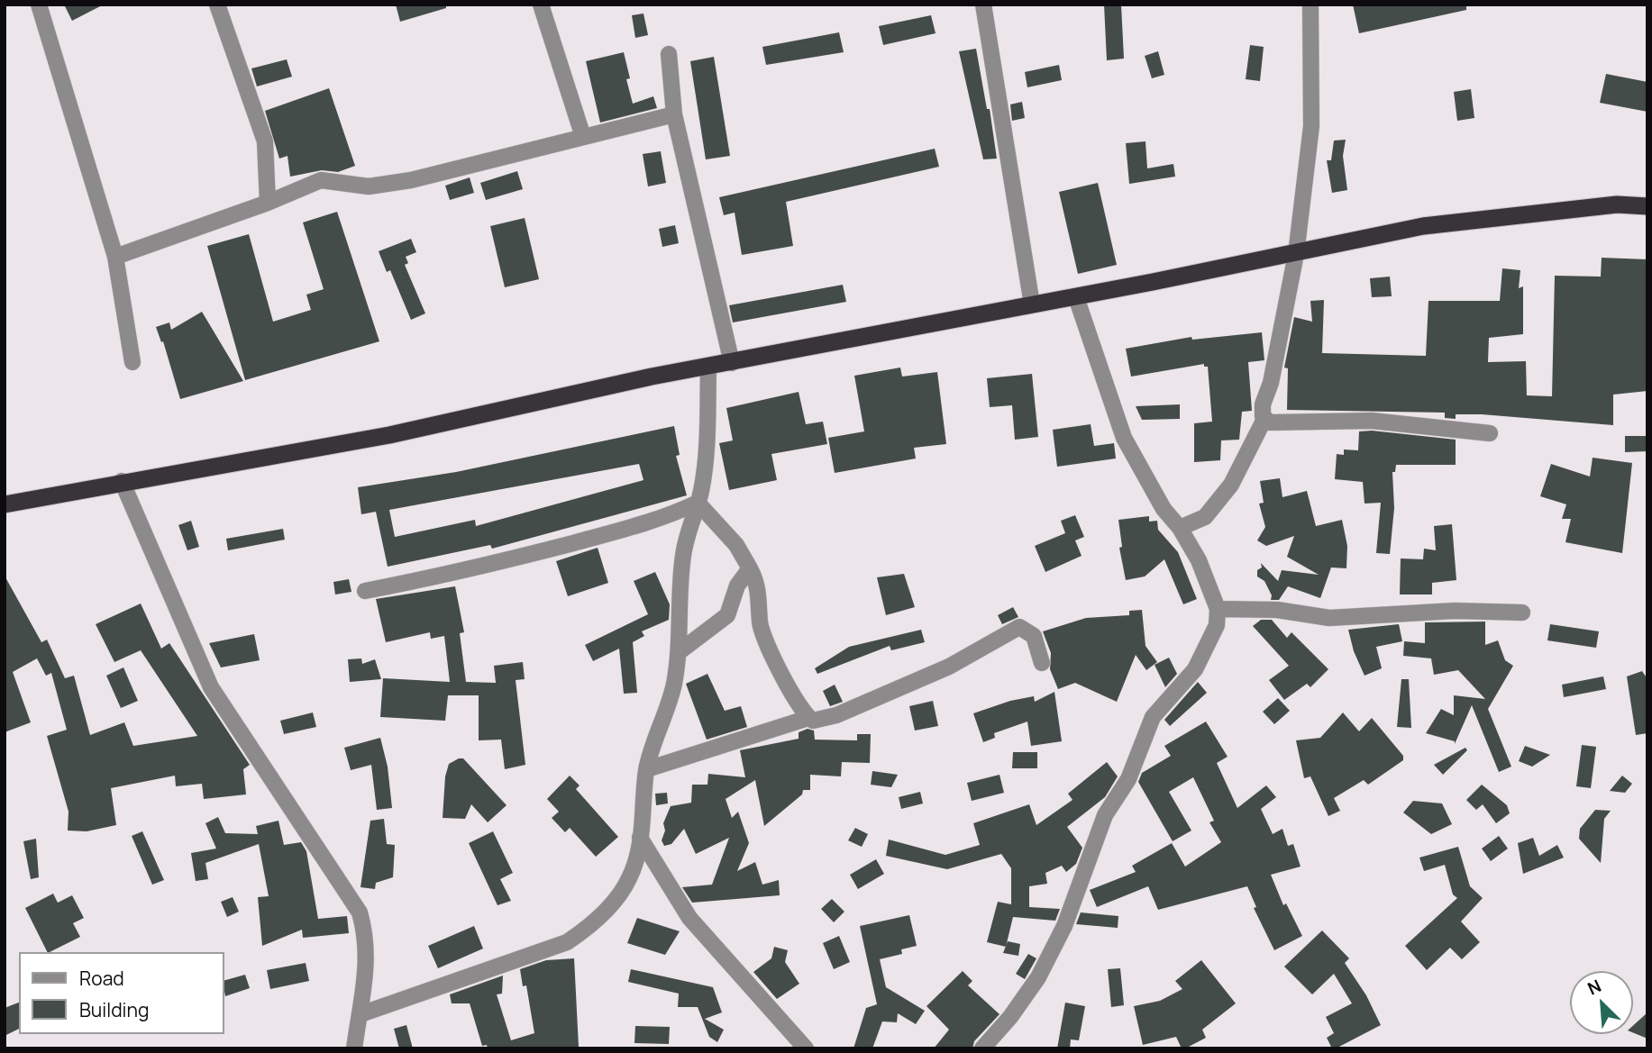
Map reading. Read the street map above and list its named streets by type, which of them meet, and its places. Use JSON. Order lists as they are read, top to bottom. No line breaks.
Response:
{"legend":["Road","Building"],"north":"top left"}
